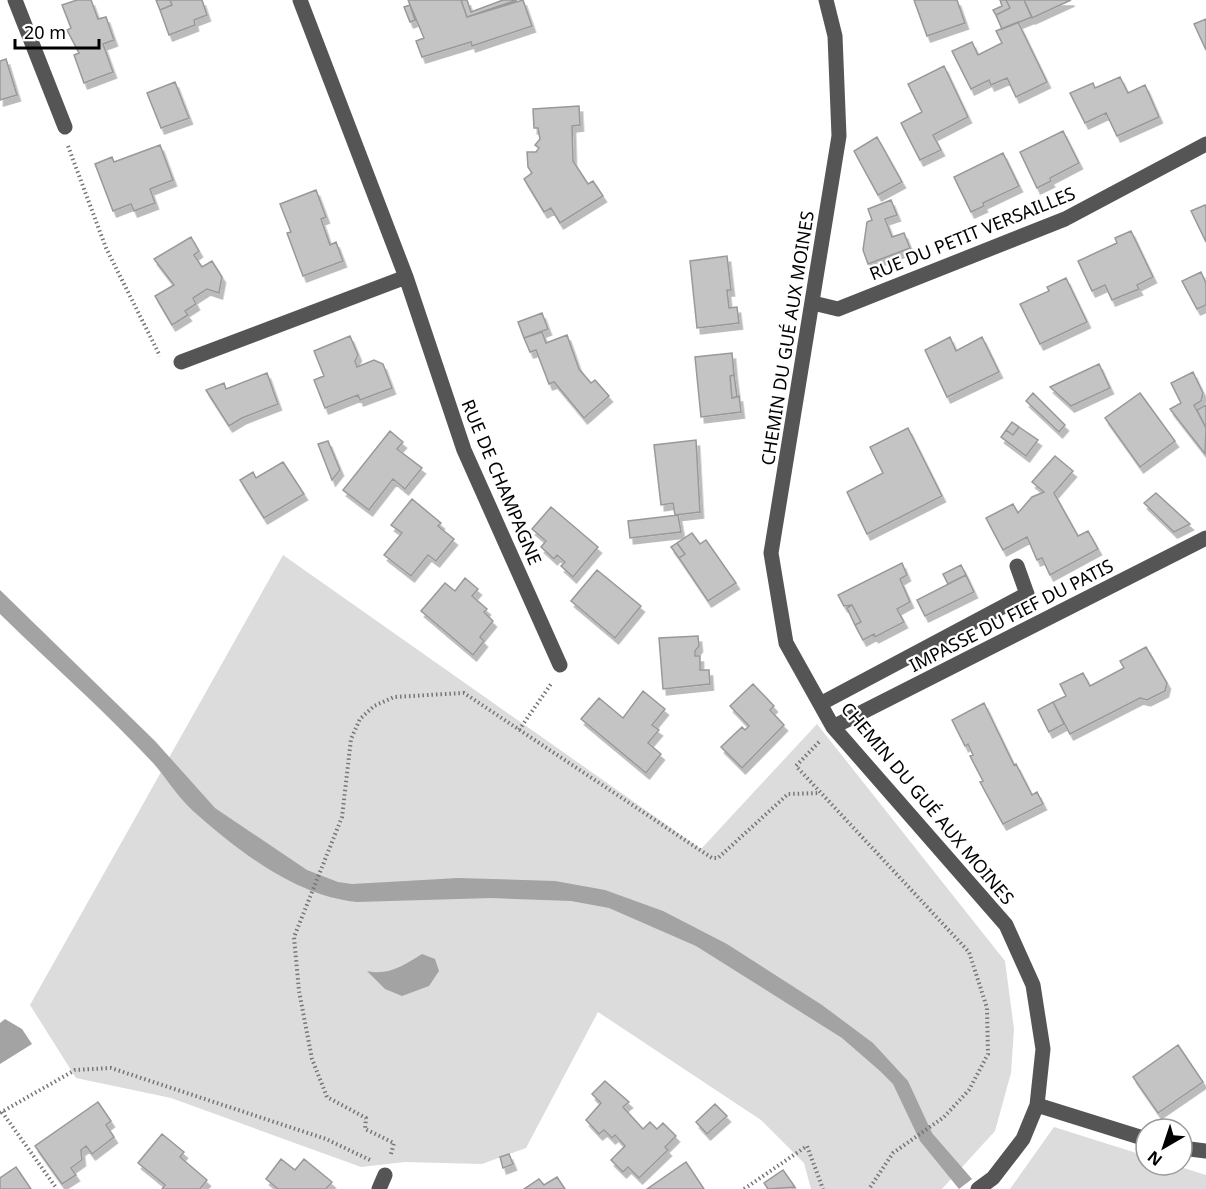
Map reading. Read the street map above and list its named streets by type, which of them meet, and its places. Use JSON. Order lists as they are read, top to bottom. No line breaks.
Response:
{"streets":{"street":["RUE DU PETIT VERSAILLES","CHEMIN DU GUÉ AUX MOINES","RUE DE CHAMPAGNE","IMPASSE DU FIEF DU PATIS"]},"crossings":[["RUE DU PETIT VERSAILLES","CHEMIN DU GUÉ AUX MOINES"],["CHEMIN DU GUÉ AUX MOINES","IMPASSE DU FIEF DU PATIS"]],"scale_bar":"20 m","north":"bottom left"}
